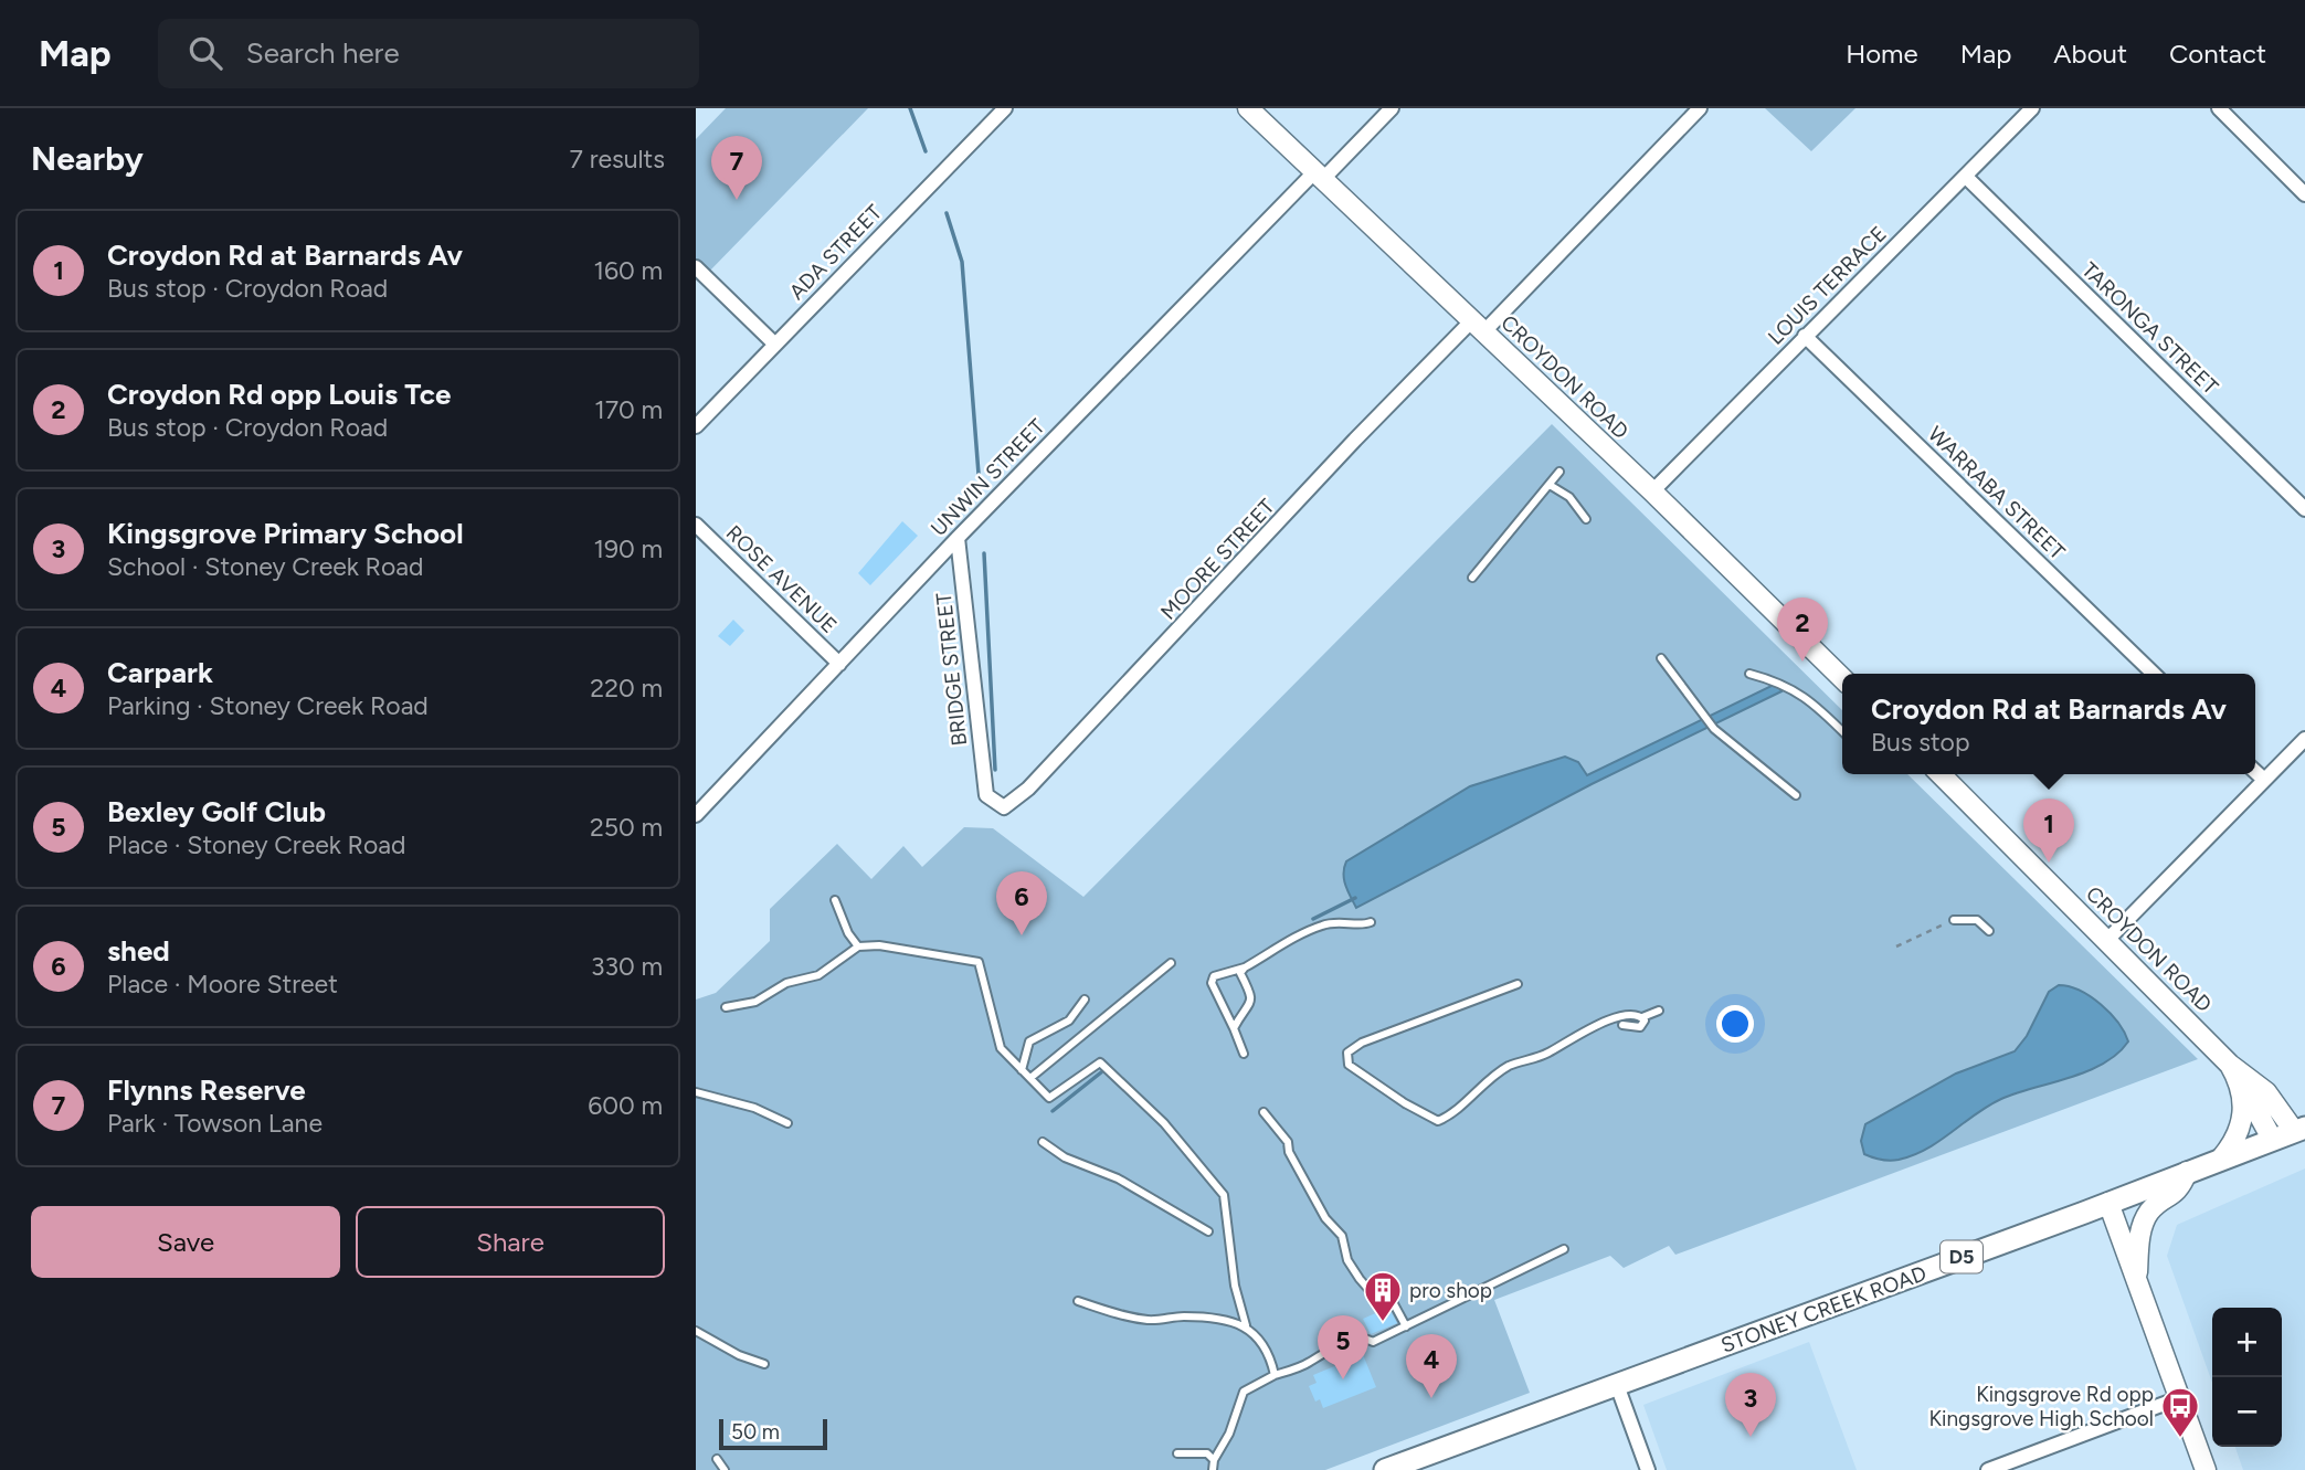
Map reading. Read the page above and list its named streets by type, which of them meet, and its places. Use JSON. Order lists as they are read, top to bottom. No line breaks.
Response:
{"streets":{"main road":["CROYDON ROAD","D5","STONEY CREEK ROAD"],"street":["ADA STREET","LOUIS TERRACE","TARONGA STREET","UNWIN STREET","WARRABA STREET","MOORE STREET","ROSE AVENUE","BRIDGE STREET"]},"crossings":[["LOUIS TERRACE","TARONGA STREET"],["LOUIS TERRACE","CROYDON ROAD"],["LOUIS TERRACE","WARRABA STREET"],["CROYDON ROAD","UNWIN STREET"],["CROYDON ROAD","MOORE STREET"],["CROYDON ROAD","STONEY CREEK ROAD"],["UNWIN STREET","ROSE AVENUE"],["UNWIN STREET","BRIDGE STREET"],["MOORE STREET","BRIDGE STREET"]],"places":{"building":["pro shop"],"bus stop":["Kingsgrove Rd opp Kingsgrove High School"]},"scale_bar":"50 m","page":{"header":"Map","search":"Search here","nav":["Home","Map","About","Contact"],"heading":["Nearby","7 results"],"pins":["7","2","1","6","5","4","3"],"list":[{"mark":"1","name":"Croydon Rd at Barnards Av","note":"Bus stop · Croydon Road","value":"160 m"},{"mark":"2","name":"Croydon Rd opp Louis Tce","note":"Bus stop · Croydon Road","value":"170 m"},{"mark":"3","name":"Kingsgrove Primary School","note":"School · Stoney Creek Road","value":"190 m"},{"mark":"4","name":"Carpark","note":"Parking · Stoney Creek Road","value":"220 m"},{"mark":"5","name":"Bexley Golf Club","note":"Place · Stoney Creek Road","value":"250 m"},{"mark":"6","name":"shed","note":"Place · Moore Street","value":"330 m"},{"mark":"7","name":"Flynns Reserve","note":"Park · Towson Lane","value":"600 m"}],"popup":["Croydon Rd at Barnards Av","Bus stop"],"buttons":["Save","Share"],"map_buttons":["+","−"],"scale":"50 m"}}
